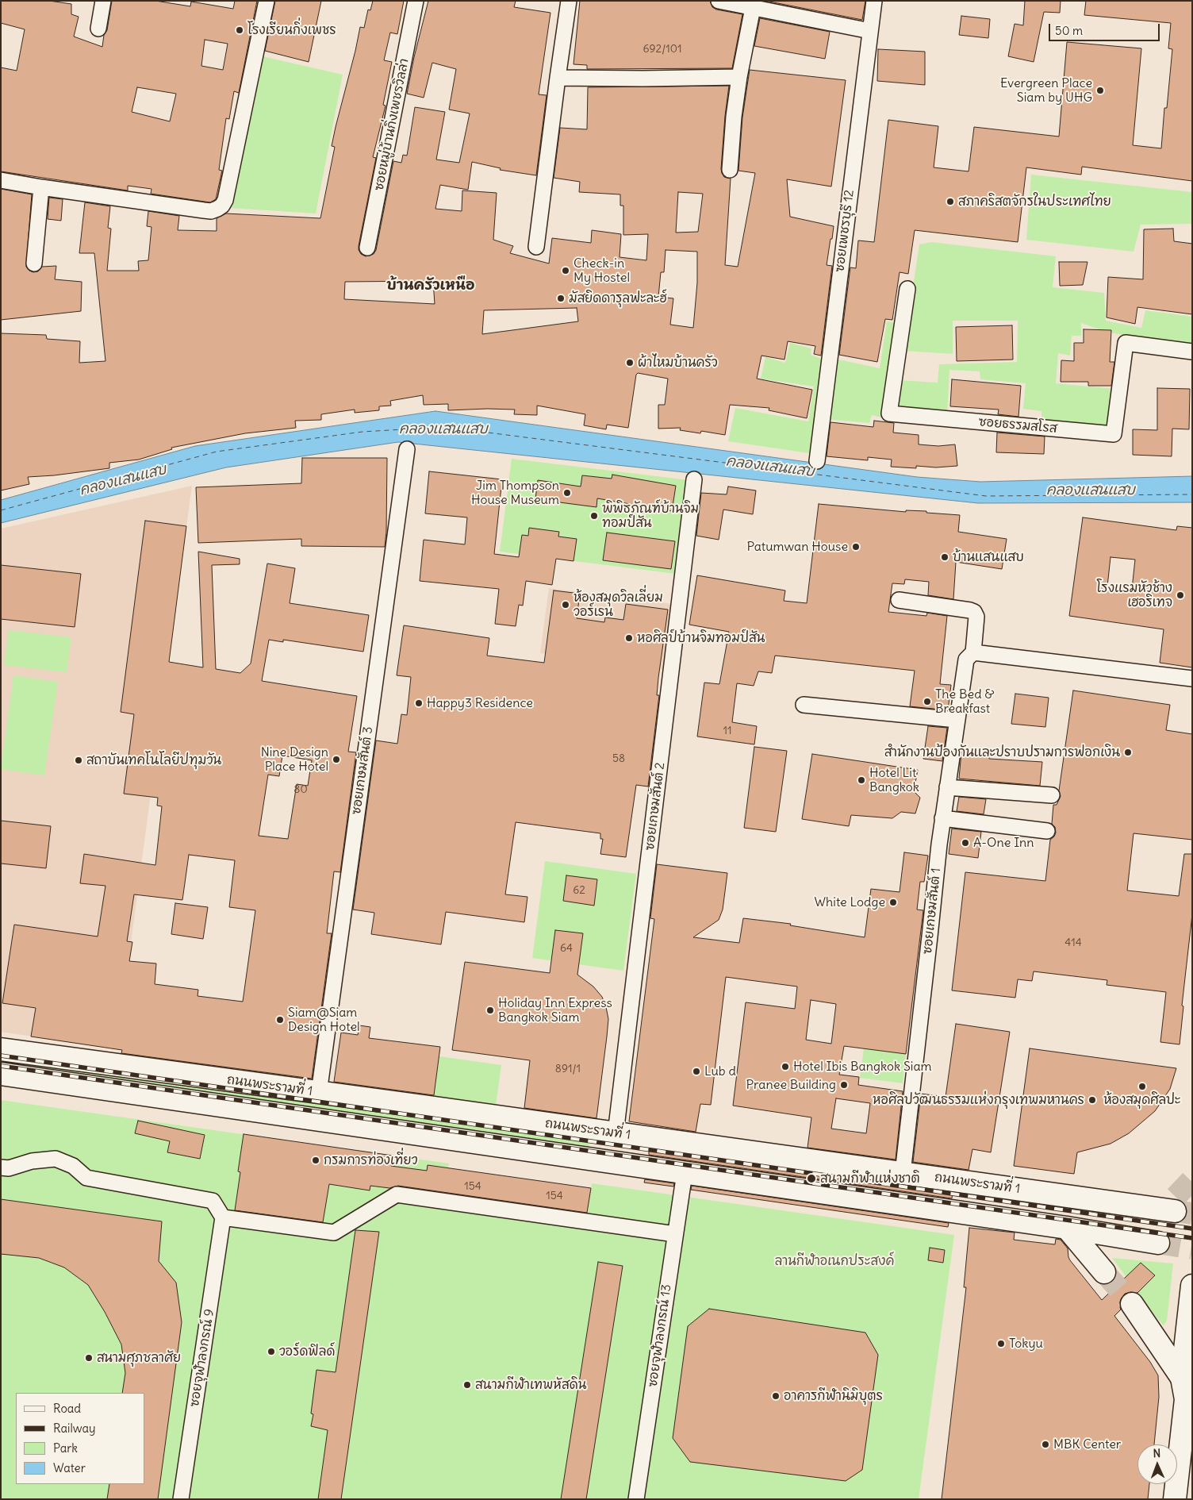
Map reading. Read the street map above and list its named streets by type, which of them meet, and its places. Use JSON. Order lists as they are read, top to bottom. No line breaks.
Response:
{"streets":{"main road":["ถนนพระรามที่ 1"],"street":["ซอยหมู่บ้านกิ่งเพชรวิลล่า","ซอยเพชรบุรี 12","ซอยธรรมสโรส","ซอยเกษมสันต์ 3","ซอยเกษมสันต์ 2","ซอยเกษมสันต์ 1","ซอยจุฬาลงกรณ์ 13","ซอยจุฬาลงกรณ์ 9"]},"crossings":[["ซอยเกษมสันต์ 3","ถนนพระรามที่ 1"],["ซอยเกษมสันต์ 2","ถนนพระรามที่ 1"],["ซอยเกษมสันต์ 1","ถนนพระรามที่ 1"]],"districts":["บ้านครัวเหนือ"],"water":["คลองแสนแสบ"],"parks":["ลานกีฬาอเนกประสงค์"],"places":["โรงเรียนกิ่งเพชร","Evergreen Place Siam by UHG","สภาคริสตจักรในประเทศไทย","Check-in My Hostel","มัสยิดดารุลฟะละฮ์","ผ้าไหมบ้านครัว","Jim Thompson House Museum","พิพิธภัณฑ์บ้านจิม ทอมป์สัน","Patumwan House","บ้านแสนแสบ","โรงแรมหัวช้าง เฮอริเทจ","ห้องสมุดวิลเลี่ยม วอร์เรน","หอศิลป์บ้านจิมทอมป์สัน","The Bed & Breakfast","Happy3 Residence","สำนักงานป้องกันและปราบปรามการฟอกเงิน","Nine Design Place Hotel","สถาบันเทคโนโลยีปทุมวัน","Hotel Lit Bangkok","A-One Inn","White Lodge","Holiday Inn Express Bangkok Siam","Siam@Siam Design Hotel","Hotel Ibis Bangkok Siam","Lub d","Pranee Building","ห้องสมุดศิลปะ","หอศิลปวัฒนธรรมแห่งกรุงเทพมหานคร","กรมการท่องเที่ยว","สนามกีฬาแห่งชาติ","Tokyu","วอร์ดฟิลด์","สนามศุภชลาศัย","สนามกีฬาเทพหัสดิน","อาคารกีฬานิมิบุตร","MBK Center"],"house_numbers":["692/101","11","58","80","62","414","64","891/1","154","154"],"legend":["Road","Railway","Park","Water"],"scale_bar":"50 m","north":"top"}
